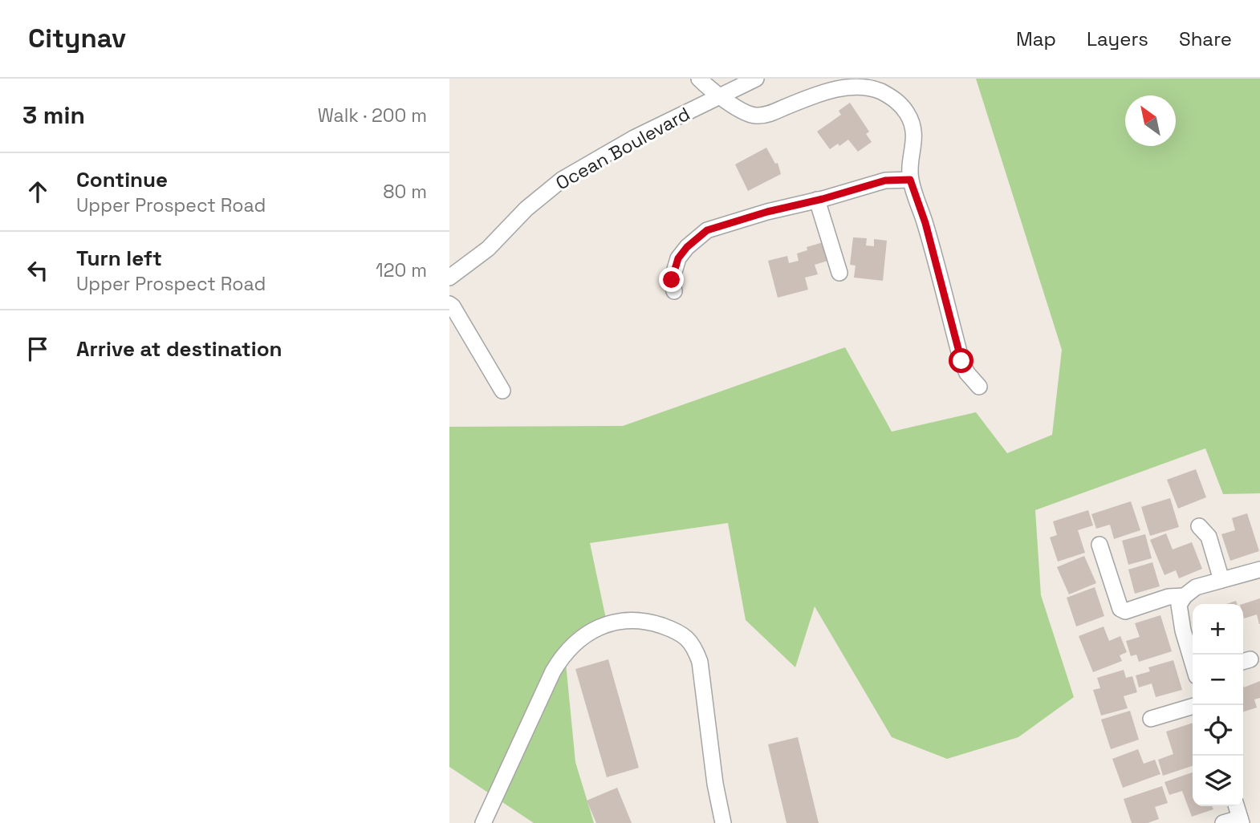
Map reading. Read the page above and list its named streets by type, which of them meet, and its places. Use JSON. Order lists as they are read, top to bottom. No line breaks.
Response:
{"streets":{"street":["Ocean Boulevard"]},"north":"top left","page":{"header":"Citynav","nav":["Map","Layers","Share"],"heading":["3 min","Walk · 200 m"],"list":[["Continue","Upper Prospect Road","80 m"],["Turn left","Upper Prospect Road","120 m"],"Arrive at destination"],"map_buttons":["+","−"]}}
